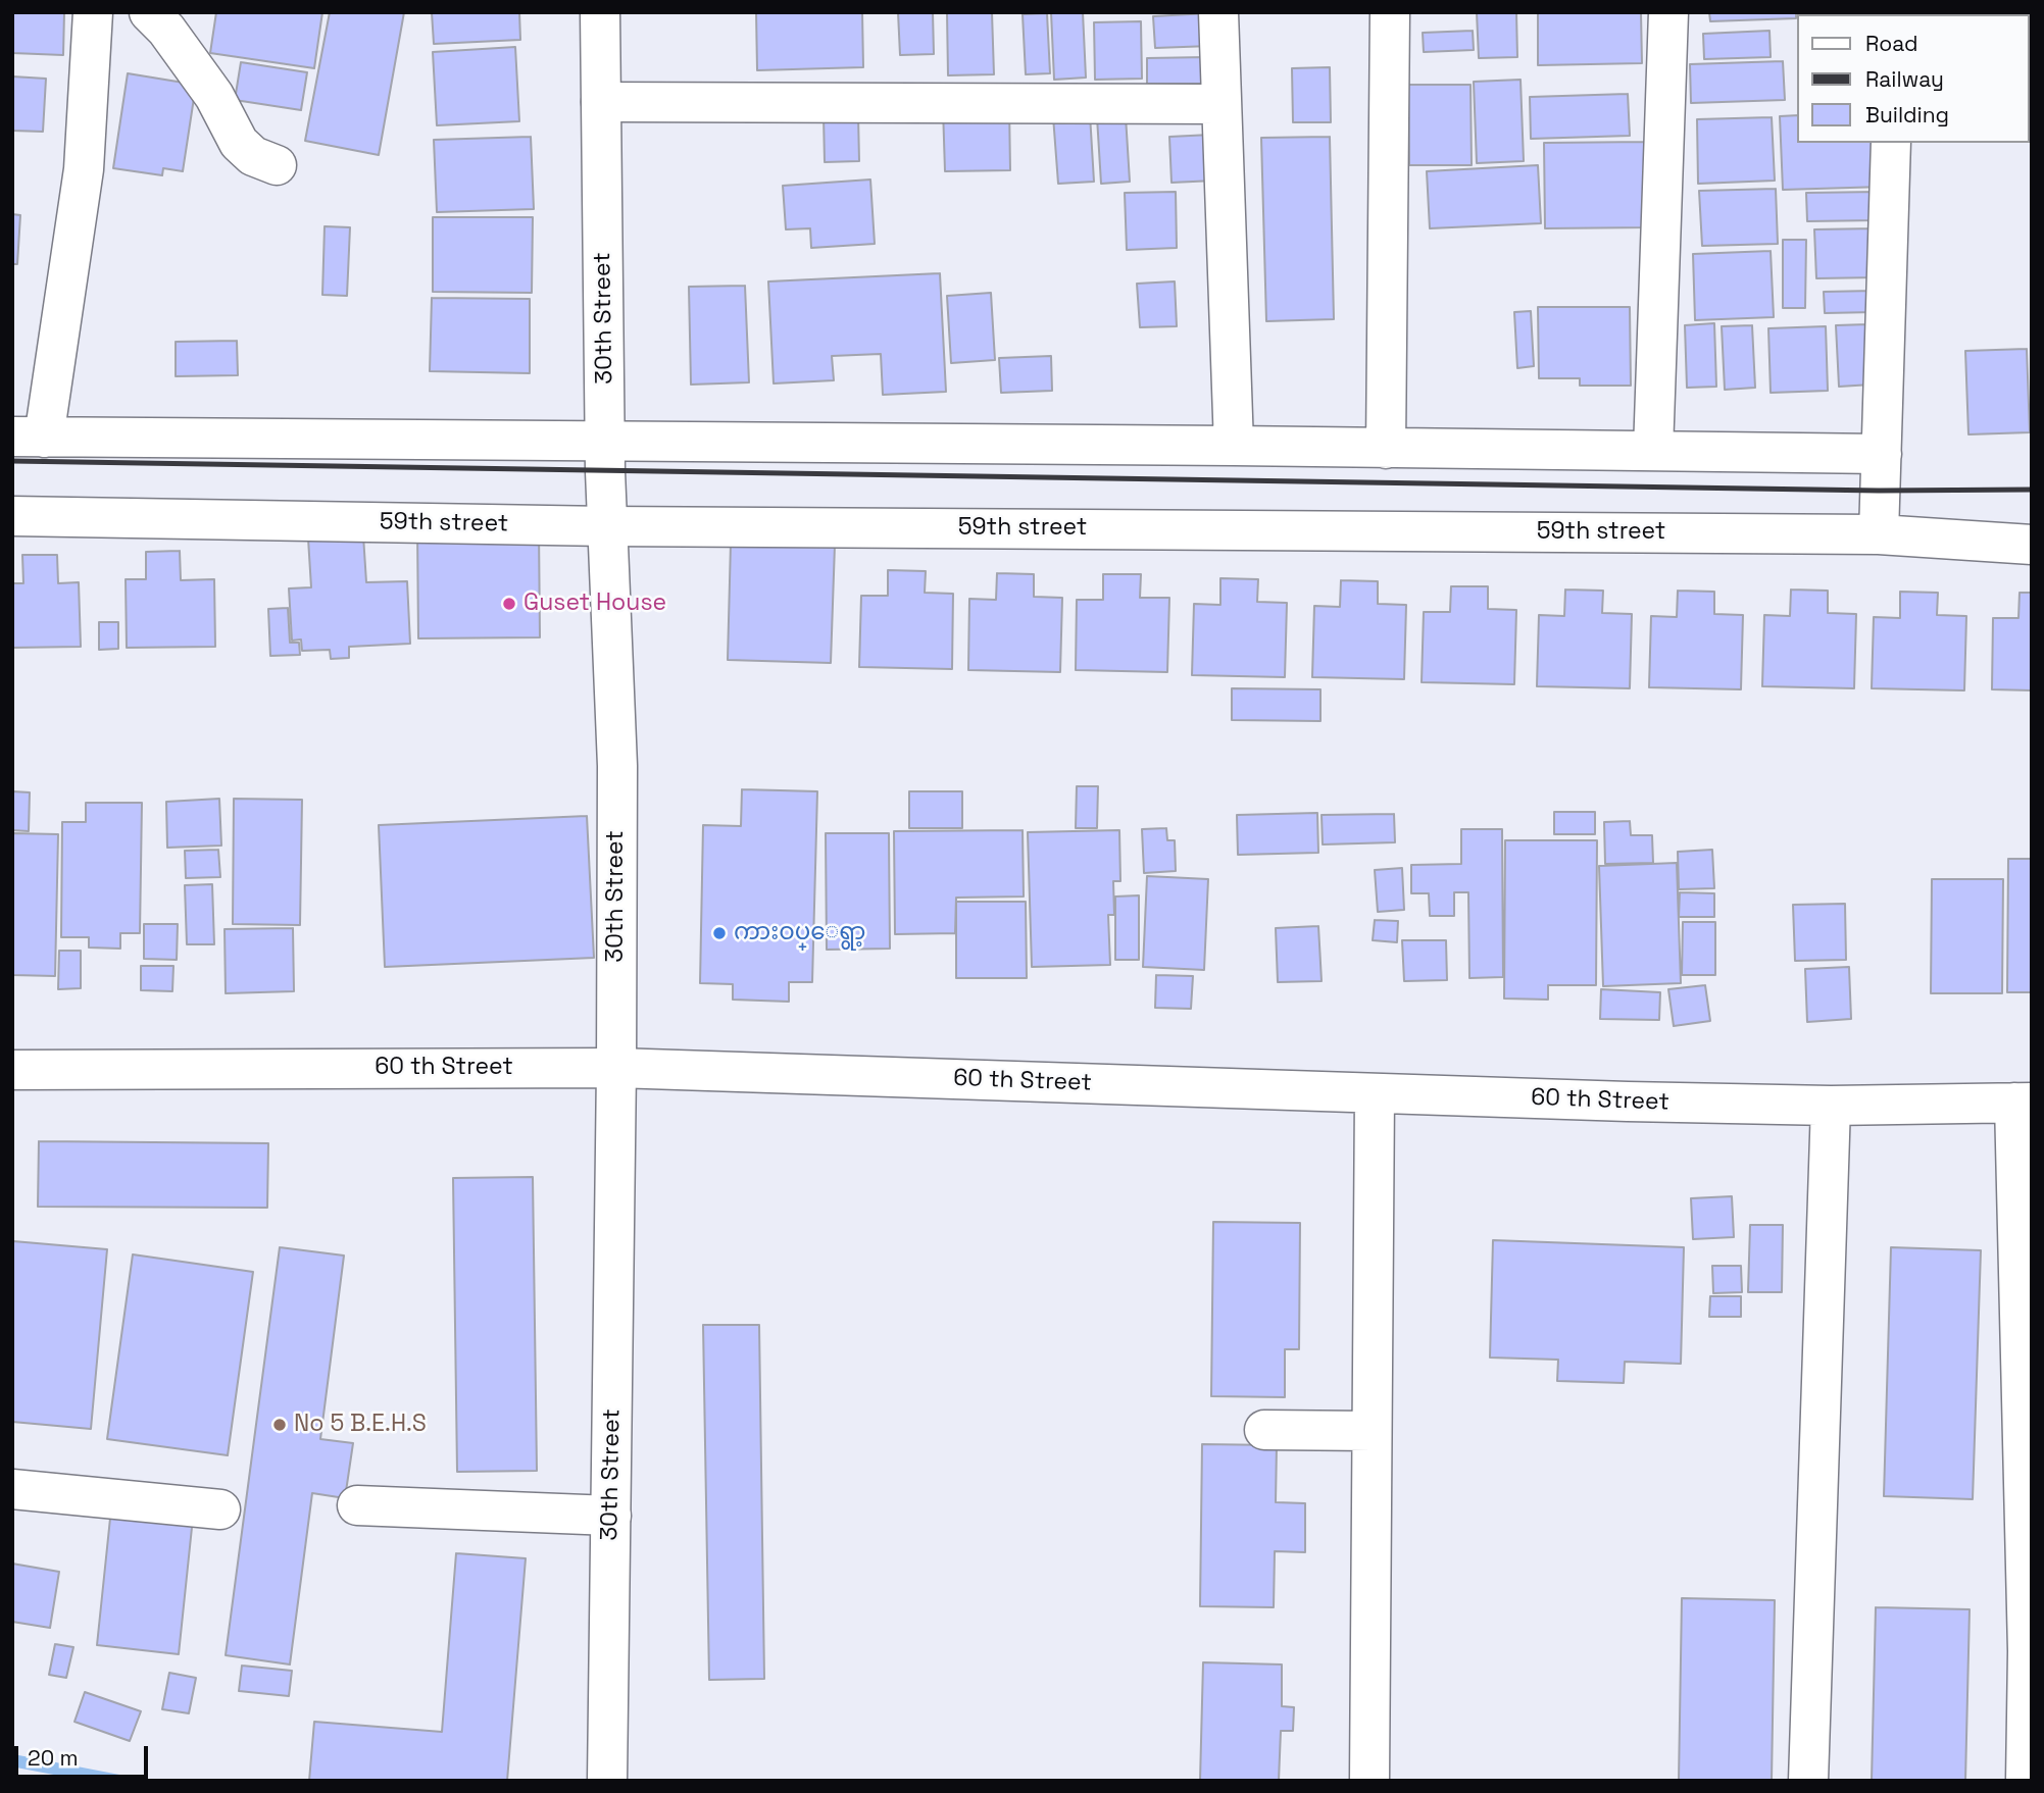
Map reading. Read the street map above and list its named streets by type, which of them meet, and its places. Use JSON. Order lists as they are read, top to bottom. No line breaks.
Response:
{"streets":{"street":["30th Street","59th street","60 th Street"]},"crossings":[["30th Street","59th street"],["30th Street","60 th Street"]],"places":["Guset House","ကားဝပ္ေရွာ့","No 5 B.E.H.S"],"legend":["Road","Railway","Building"],"scale_bar":"20 m"}
